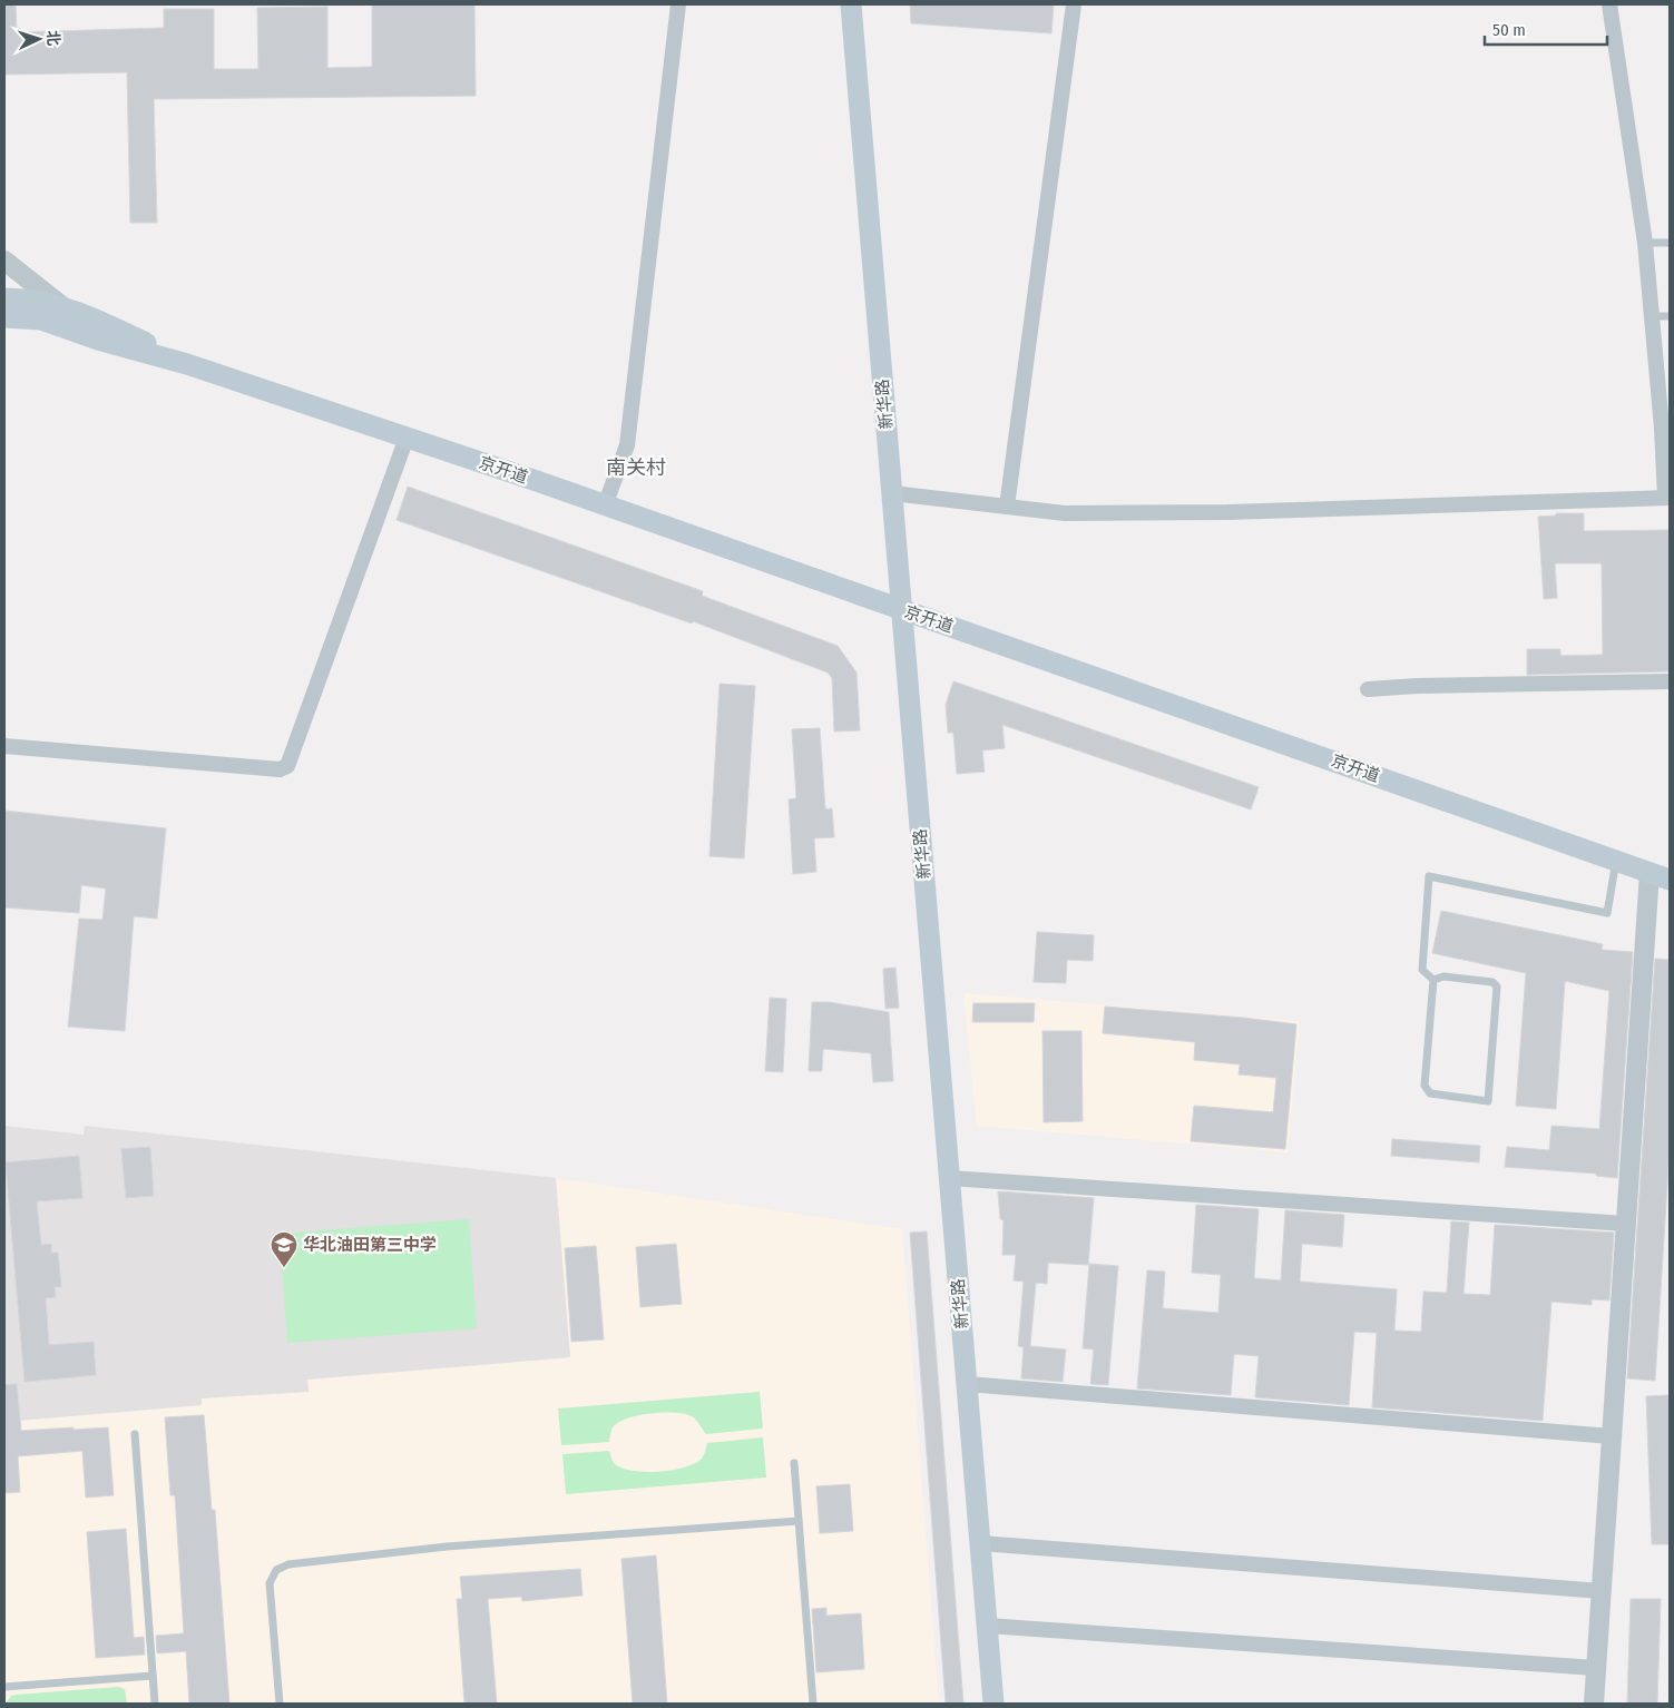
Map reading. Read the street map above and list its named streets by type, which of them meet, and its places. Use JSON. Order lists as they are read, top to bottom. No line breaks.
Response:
{"streets":{"main road":["新华路","京开道"]},"crossings":[["新华路","京开道"]],"districts":["南关村"],"places":{"school or university":["华北油田第三中学"]},"scale_bar":"50 m","north":"right"}
